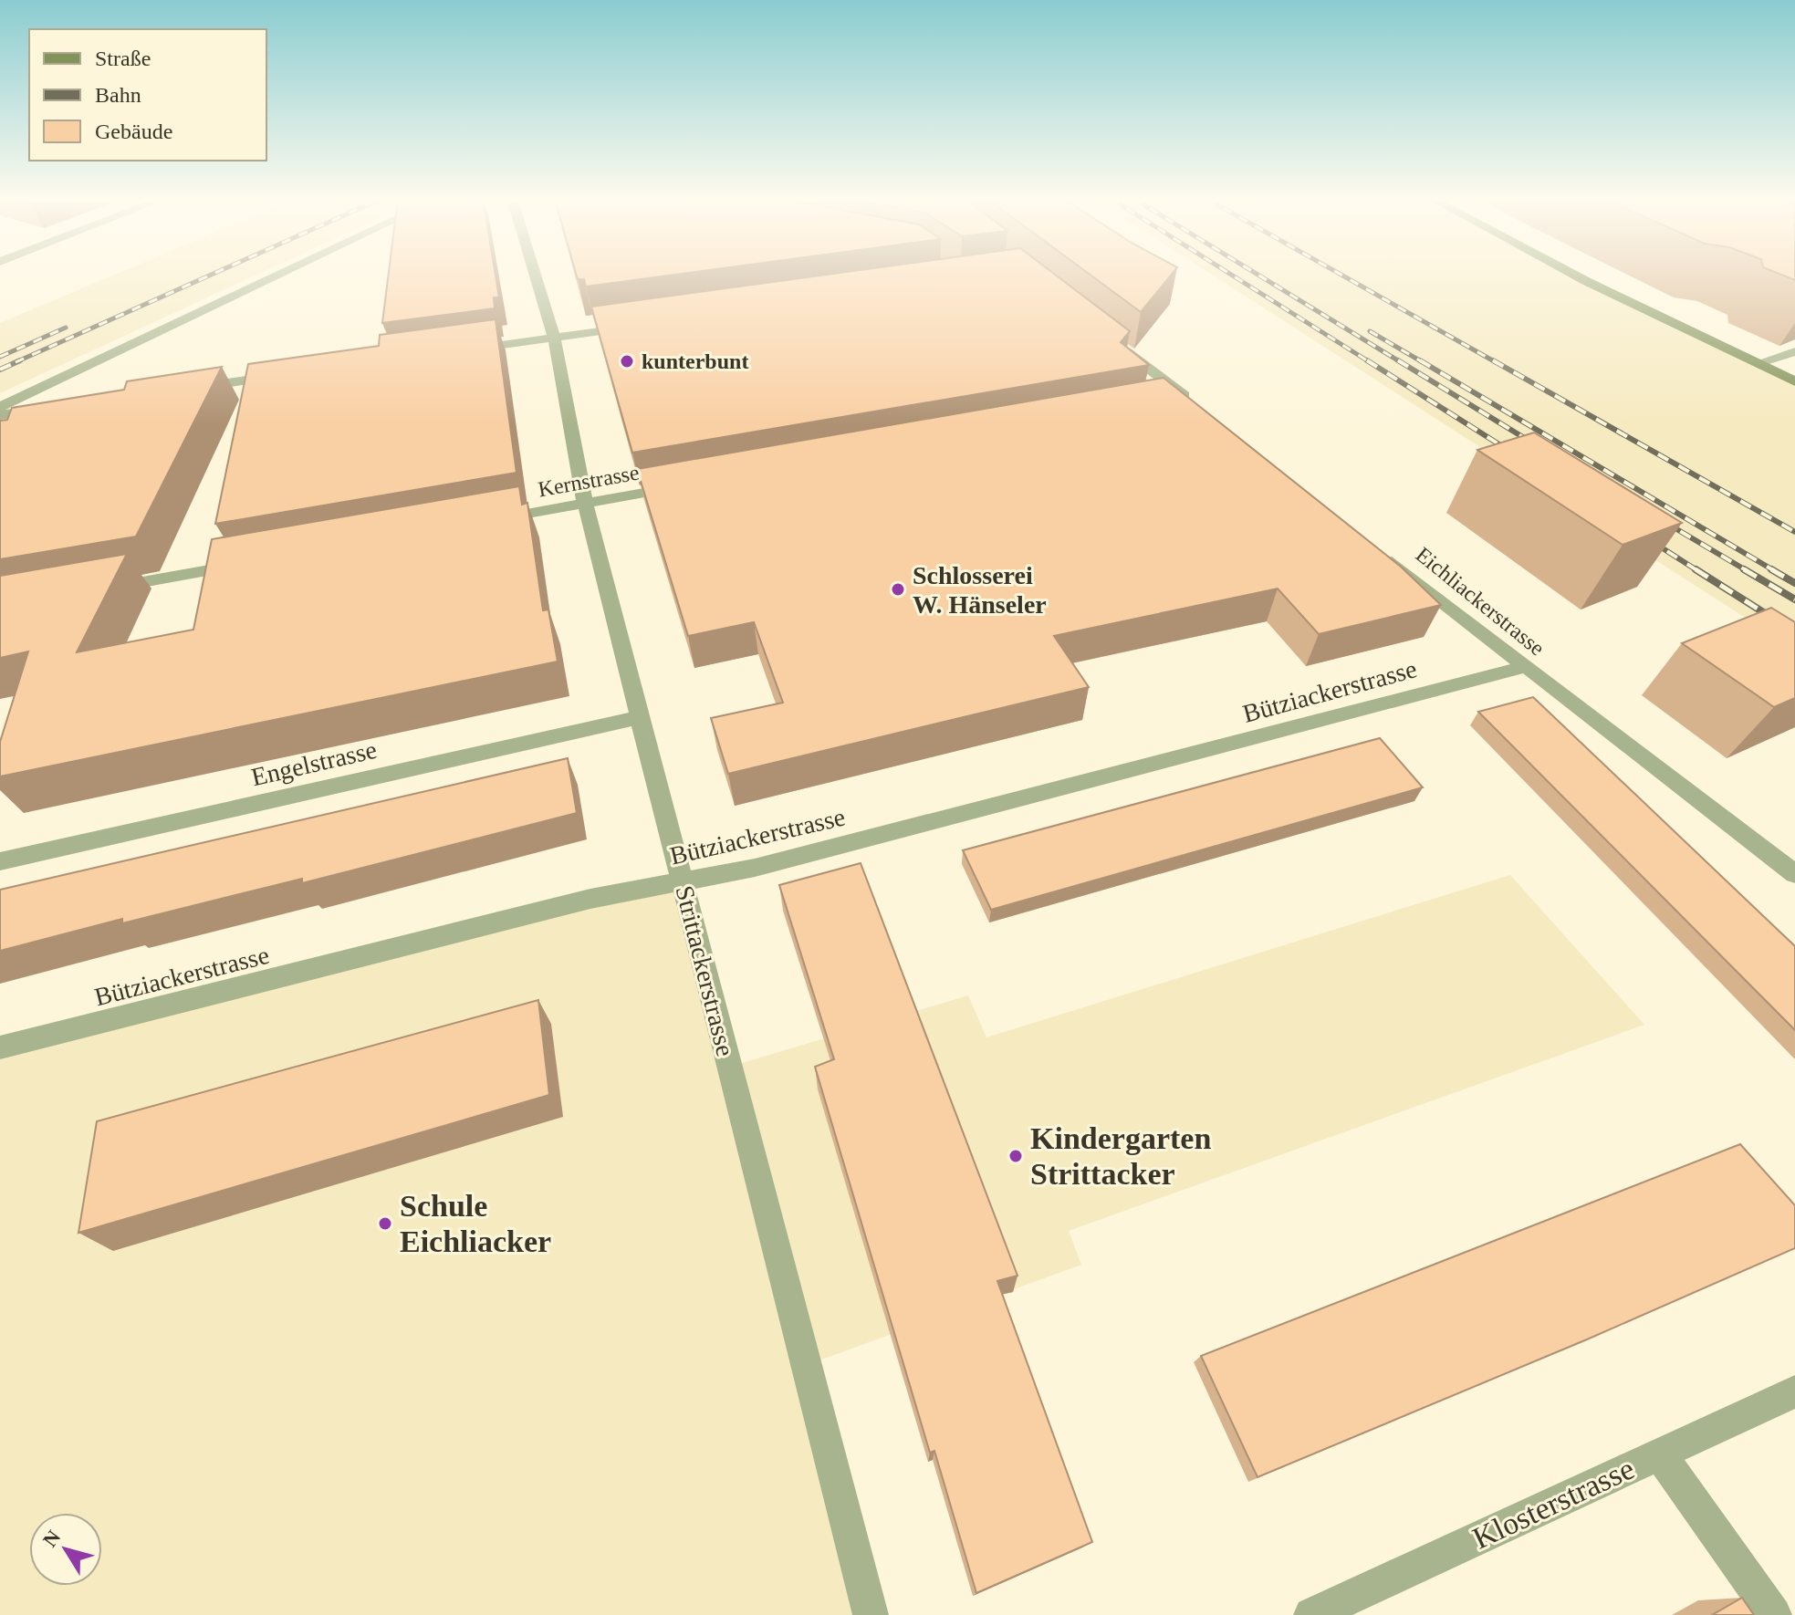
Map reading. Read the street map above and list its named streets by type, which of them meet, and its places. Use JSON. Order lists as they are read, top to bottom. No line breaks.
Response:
{"streets":{"street":["Kernstrasse","Eichliackerstrasse","Bütziackerstrasse","Engelstrasse","Strittackerstrasse","Klosterstrasse"]},"crossings":[["Kernstrasse","Strittackerstrasse"],["Eichliackerstrasse","Bütziackerstrasse"],["Bütziackerstrasse","Strittackerstrasse"],["Engelstrasse","Strittackerstrasse"]],"places":["kunterbunt","Schlosserei W. Hänseler","Kindergarten Strittacker","Schule Eichliacker"],"legend":["Straße","Bahn","Gebäude"],"north":"top left"}
